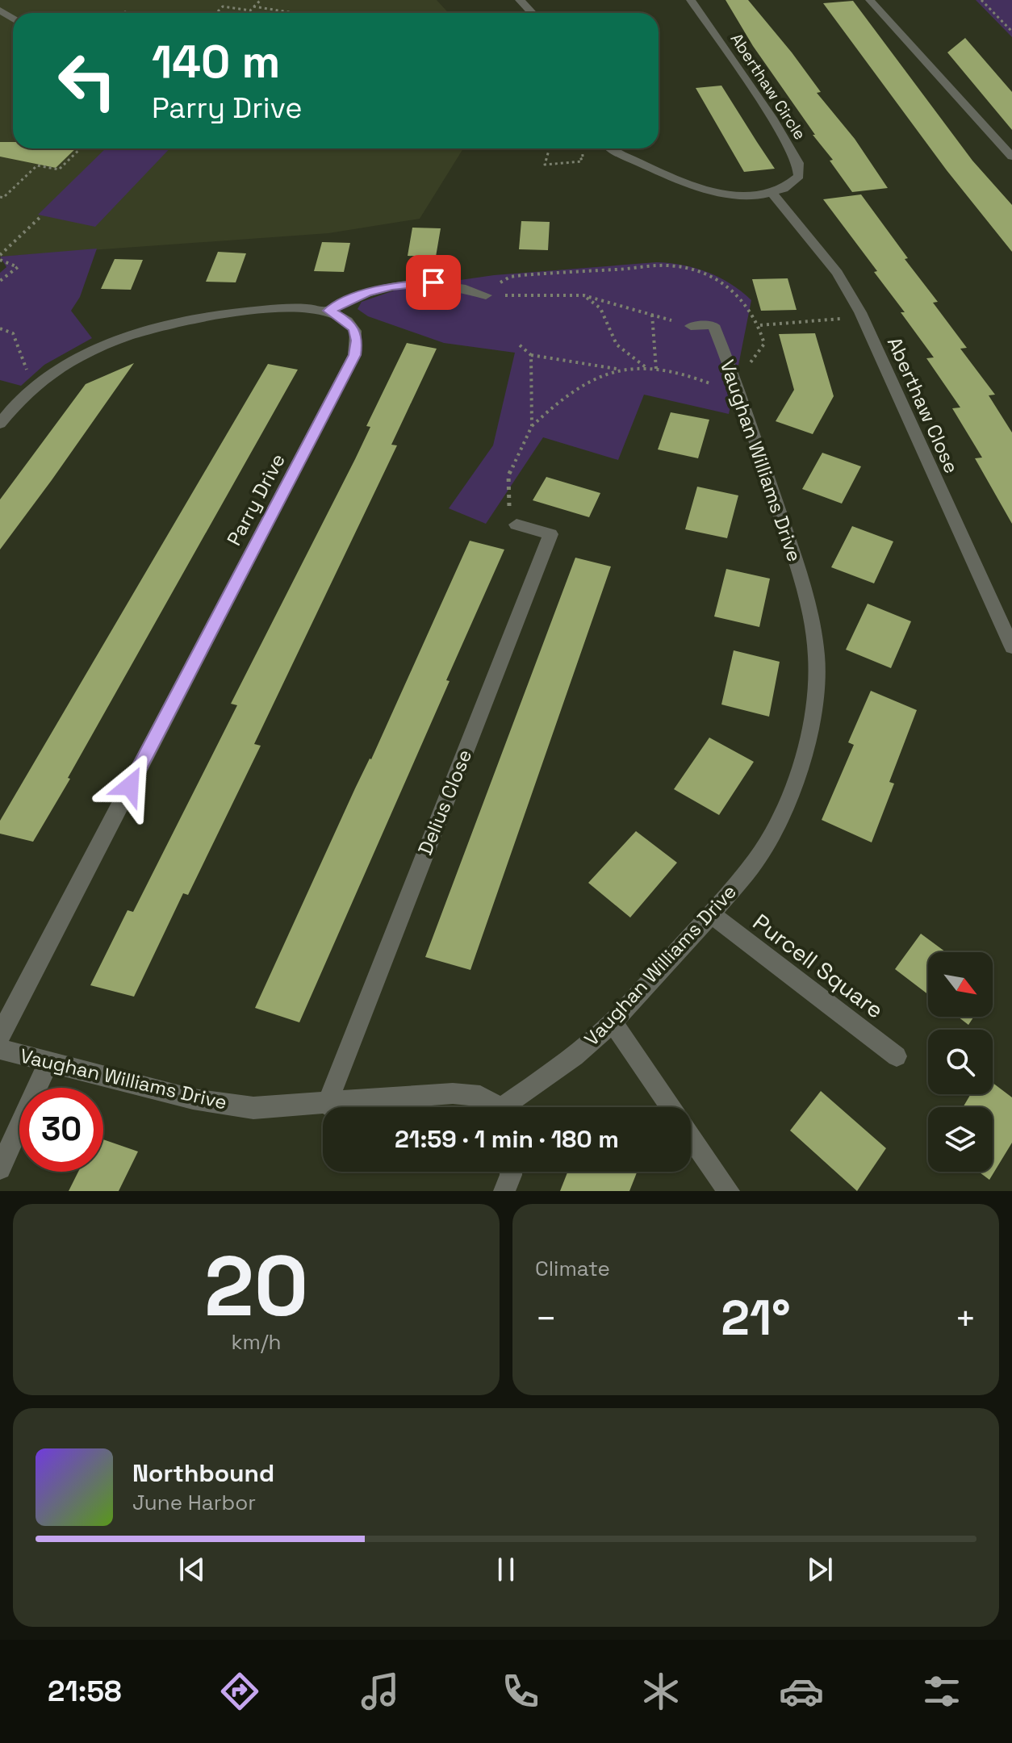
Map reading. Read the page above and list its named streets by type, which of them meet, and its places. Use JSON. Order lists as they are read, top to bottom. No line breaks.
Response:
{"streets":{"street":["Aberthaw Circle","Aberthaw Close","Vaughan Williams Drive","Parry Drive","Delius Close","Purcell Square"]},"crossings":[["Aberthaw Circle","Aberthaw Close"],["Vaughan Williams Drive","Delius Close"],["Vaughan Williams Drive","Purcell Square"]],"north":"bottom right","page":{"turn":["140 m","Parry Drive"],"limit":"30","trip":"21:59 · 1 min · 180 m","tile":[["20","km/h"],"Climate"],"heat":["−","21°","+"],"song":["Northbound","June Harbor"],"tabs":"21:58"}}
